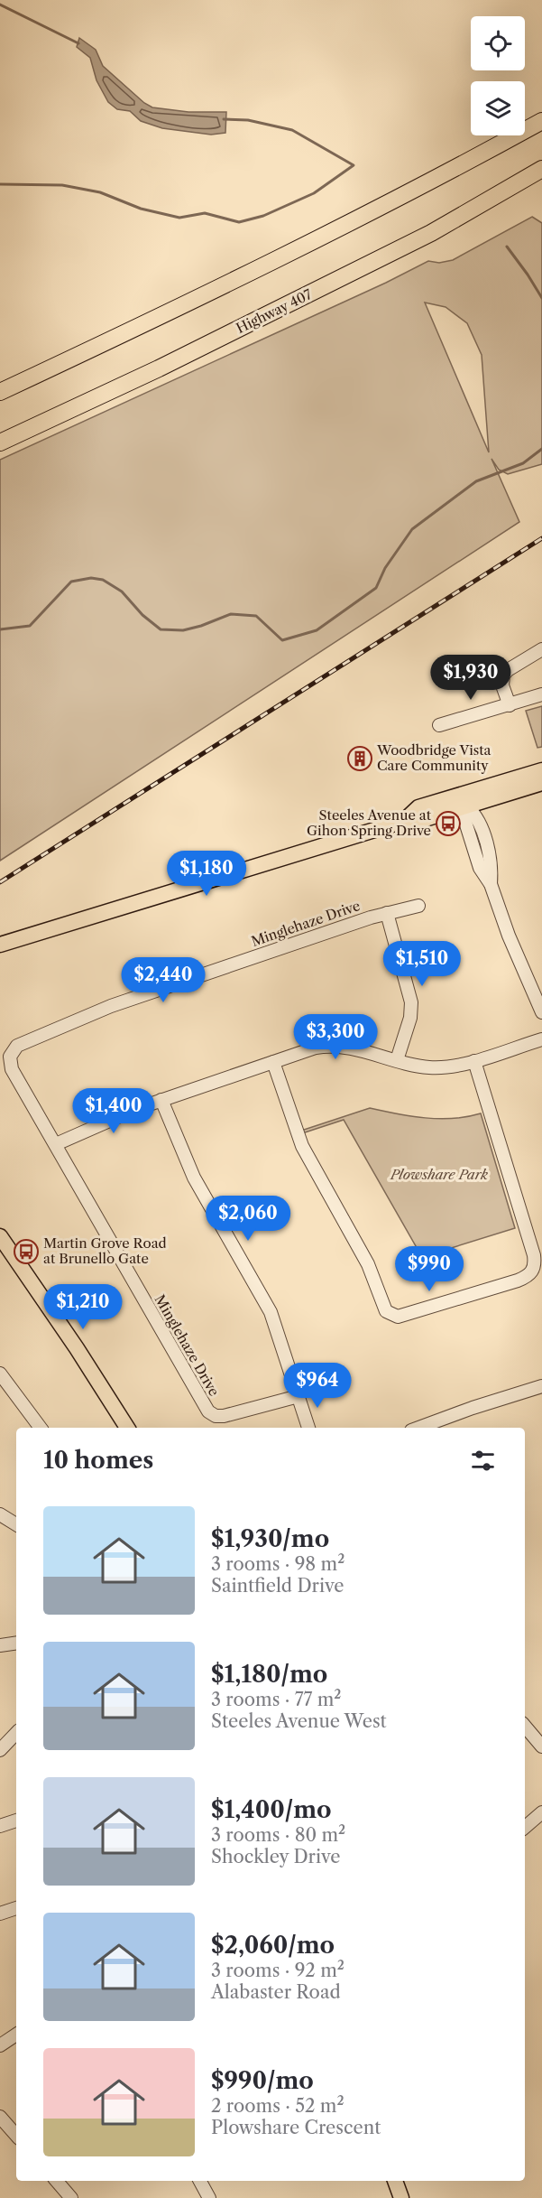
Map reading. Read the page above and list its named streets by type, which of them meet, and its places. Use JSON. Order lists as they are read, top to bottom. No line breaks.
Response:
{"streets":{"highway":["Highway 407"],"street":["Minglehaze Drive"]},"parks":["Plowshare Park"],"places":{"building":["Woodbridge Vista Care Community"],"bus stop":["Steeles Avenue at Gihon Spring Drive","Martin Grove Road at Brunello Gate"]},"page":{"price":["$1,930","$1,180","$1,510","$2,440","$3,300","$1,400","$2,060","$990","$1,210","$964"],"heading":"10 homes","list":[{"name":"$1,930/mo","note":"3 rooms · 98 m² · Saintfield Drive"},{"name":"$1,180/mo","note":"3 rooms · 77 m² · Steeles Avenue West"},{"name":"$1,400/mo","note":"3 rooms · 80 m² · Shockley Drive"},{"name":"$2,060/mo","note":"3 rooms · 92 m² · Alabaster Road"},{"name":"$990/mo","note":"2 rooms · 52 m² · Plowshare Crescent"}]}}
